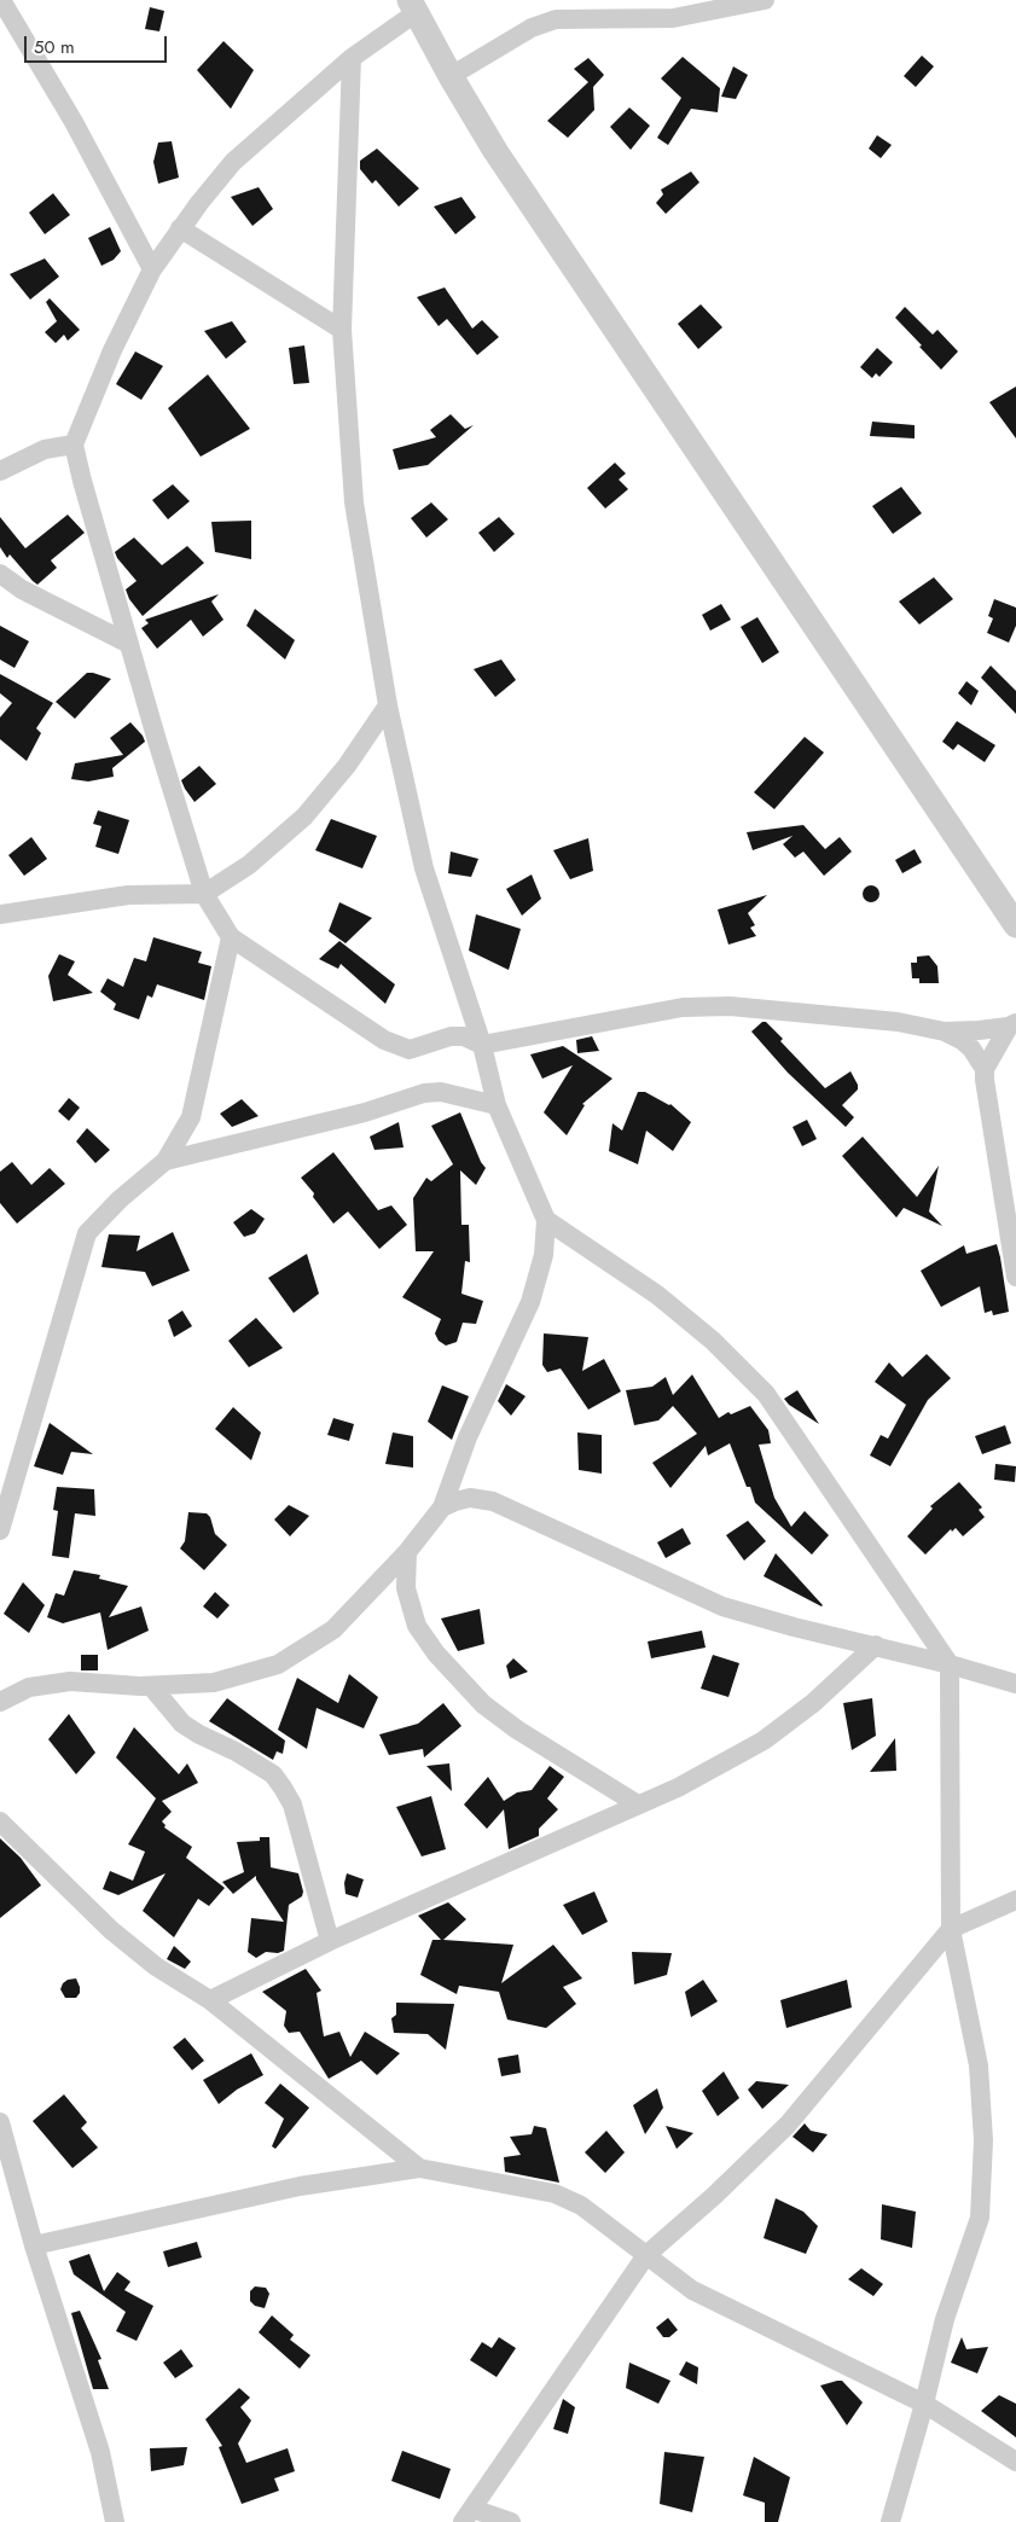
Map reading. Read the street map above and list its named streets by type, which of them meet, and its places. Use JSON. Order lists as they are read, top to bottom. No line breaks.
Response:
{"scale_bar":"50 m"}
